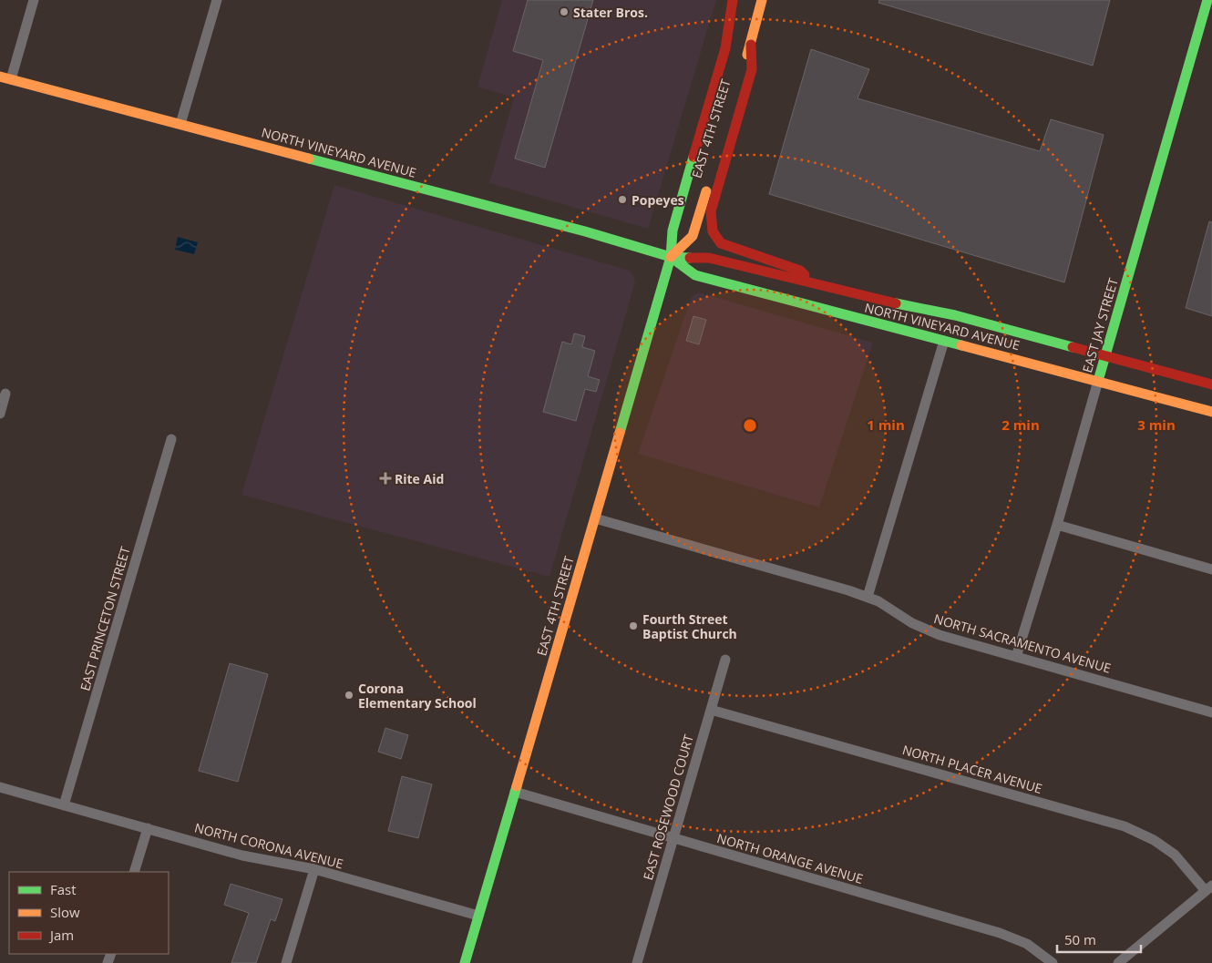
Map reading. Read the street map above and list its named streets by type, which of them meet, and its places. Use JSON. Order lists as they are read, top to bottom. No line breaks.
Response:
{"streets":{"main road":["EAST 4TH STREET","NORTH VINEYARD AVENUE","EAST JAY STREET"],"street":["EAST PRINCETON STREET","NORTH SACRAMENTO AVENUE","NORTH PLACER AVENUE","EAST ROSEWOOD COURT","NORTH CORONA AVENUE","NORTH ORANGE AVENUE"]},"crossings":[["EAST 4TH STREET","NORTH VINEYARD AVENUE"],["EAST 4TH STREET","NORTH SACRAMENTO AVENUE"],["EAST 4TH STREET","NORTH CORONA AVENUE"],["EAST 4TH STREET","NORTH ORANGE AVENUE"],["NORTH VINEYARD AVENUE","EAST JAY STREET"],["EAST JAY STREET","NORTH SACRAMENTO AVENUE"],["EAST PRINCETON STREET","NORTH CORONA AVENUE"],["NORTH PLACER AVENUE","EAST ROSEWOOD COURT"],["EAST ROSEWOOD COURT","NORTH ORANGE AVENUE"]],"places":{"other":["Stater Bros.","Popeyes","Fourth Street Baptist Church","Corona Elementary School"],"health":["Rite Aid"]},"legend":["Fast","Slow","Jam"],"scale_bar":"50 m","rings":["1 min","2 min","3 min"]}
